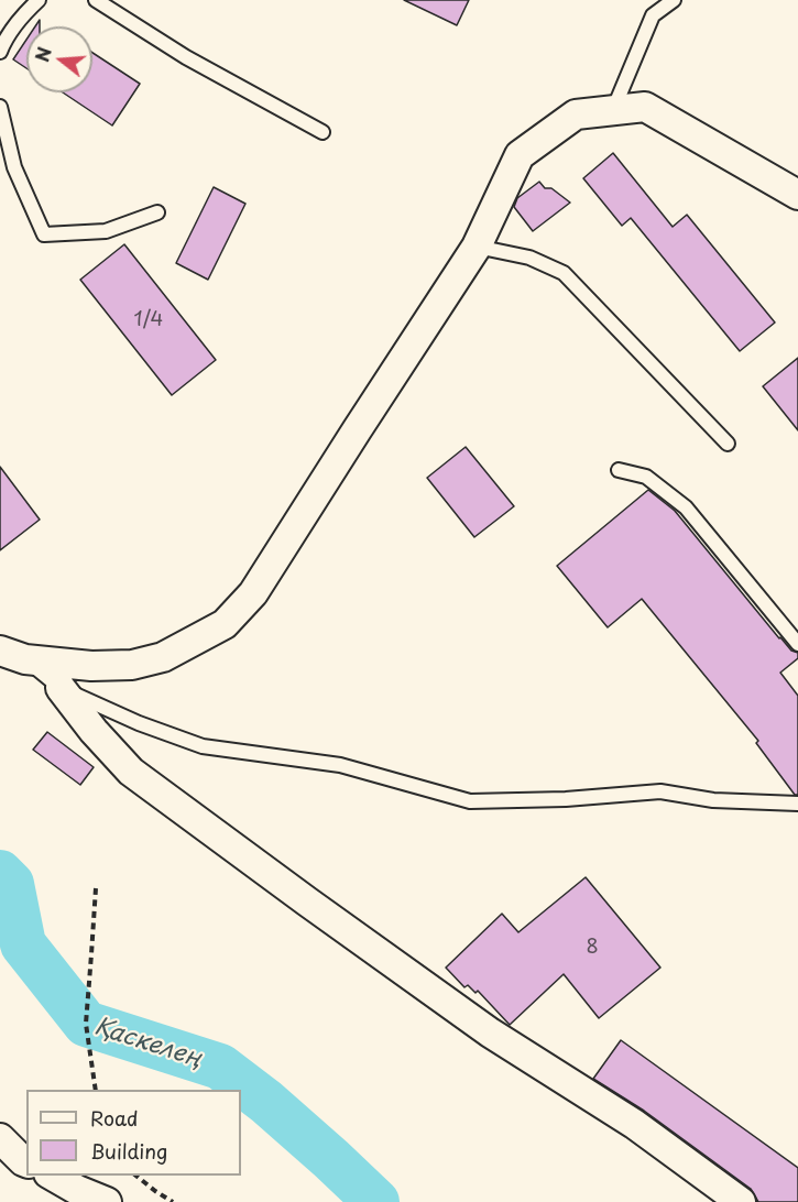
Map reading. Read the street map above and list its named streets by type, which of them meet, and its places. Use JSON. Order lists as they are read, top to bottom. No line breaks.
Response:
{"water":["Қаскелең"],"house_numbers":["1/4","8"],"legend":["Road","Building"],"north":"left"}
